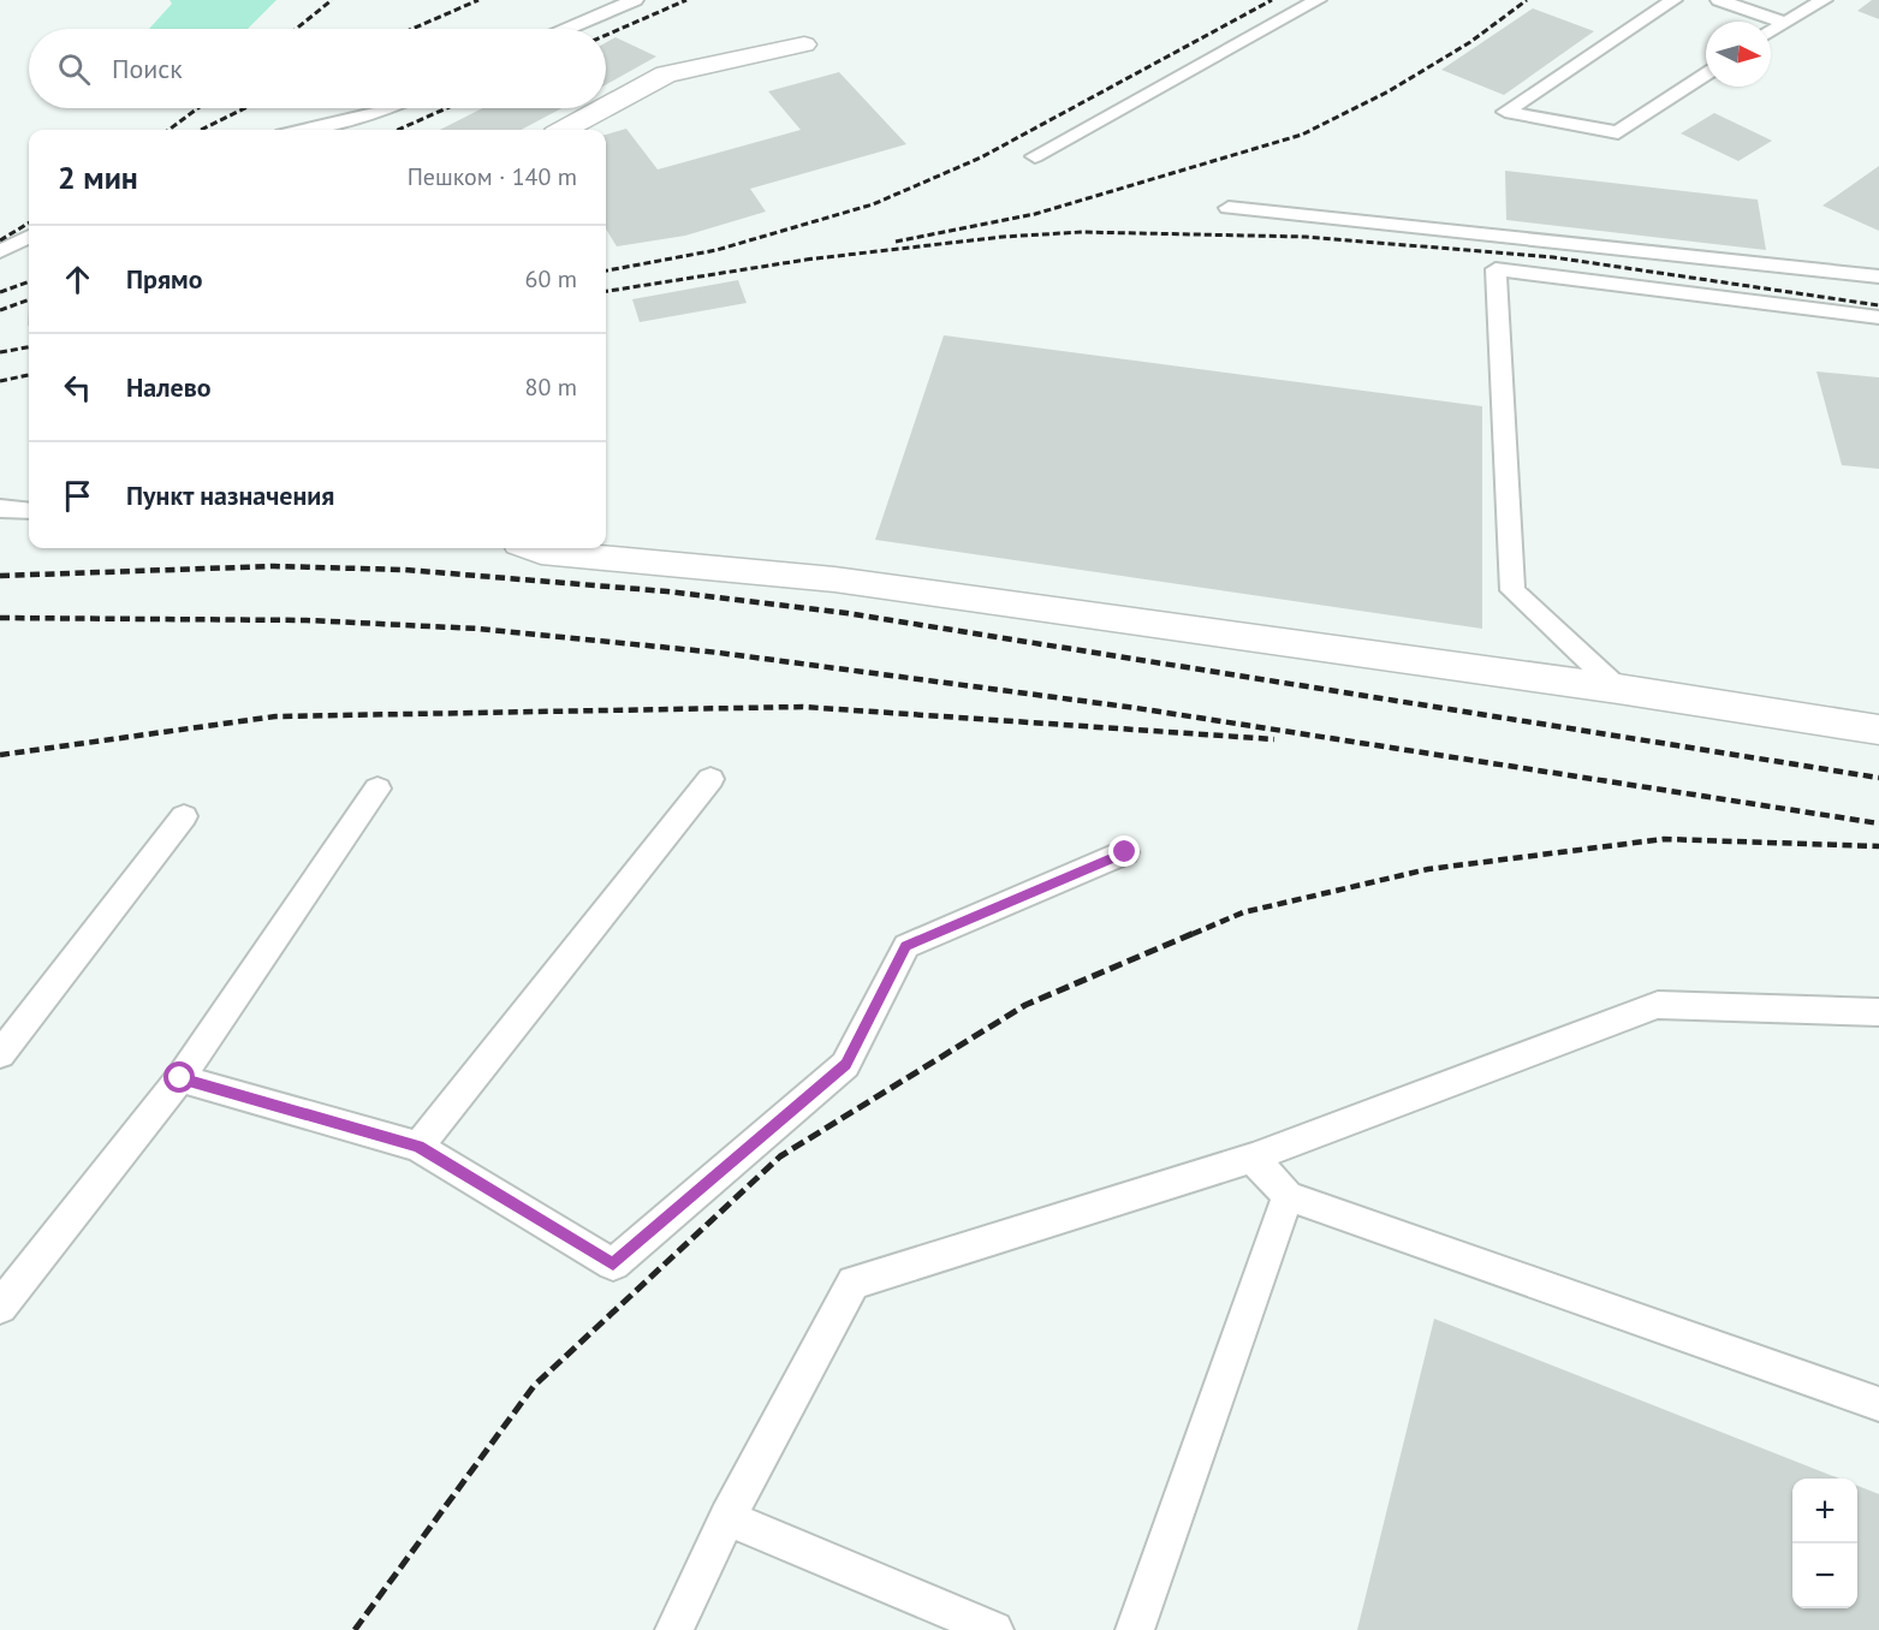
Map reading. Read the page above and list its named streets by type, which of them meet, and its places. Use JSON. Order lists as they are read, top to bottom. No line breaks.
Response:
{"north":"right","page":{"search":"Поиск","heading":["2 мин","Пешком · 140 m"],"list":[["Прямо","60 m"],["Налево","80 m"],"Пункт назначения"],"map_buttons":["+","−"]}}
